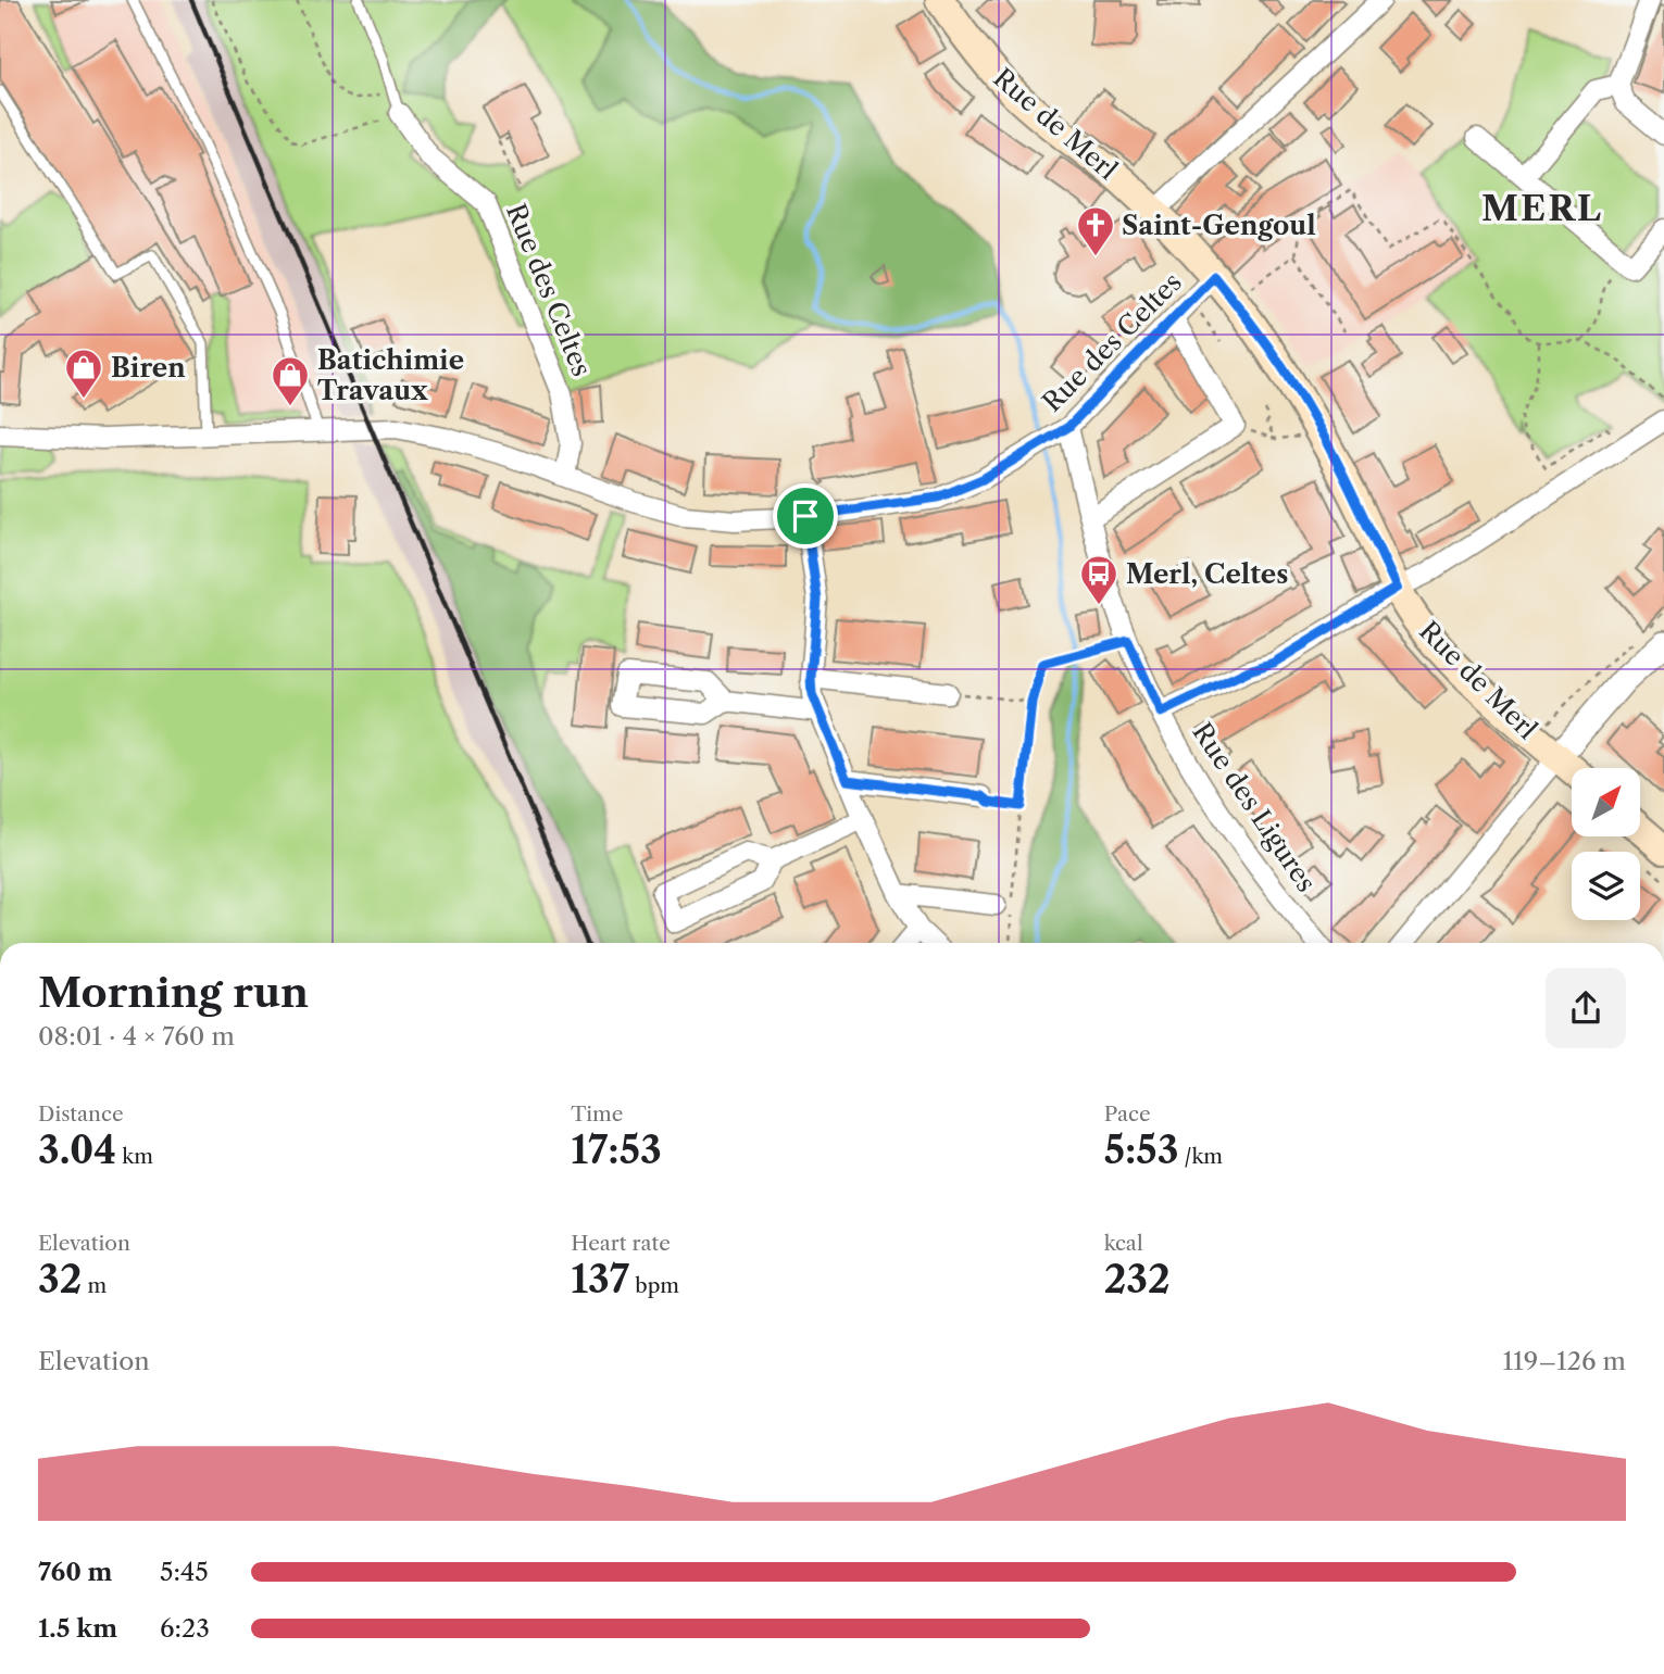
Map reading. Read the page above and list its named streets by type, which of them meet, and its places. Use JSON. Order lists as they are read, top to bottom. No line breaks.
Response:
{"streets":{"main road":["Rue de Merl"],"street":["Rue des Celtes","Rue des Ligures"]},"crossings":[["Rue de Merl","Rue des Celtes"],["Rue des Celtes","Rue des Ligures"]],"districts":["MERL"],"places":{"church":["Saint-Gengoul"],"shop":["Biren","Batichimie Travaux"],"bus stop":["Merl, Celtes"]},"north":"top right","page":{"heading":["Morning run","08:01 · 4 × 760 m"],"stats":[["Distance","3.04 km"],["Time","17:53"],["Pace","5:53 /km"],["Elevation","32 m"],["Heart rate","137 bpm"],["kcal","232"]],"chart":["Elevation","119–126 m"],"list":[{"name":"760 m","note":"5:45"},{"name":"1.5 km","note":"6:23"}]}}
